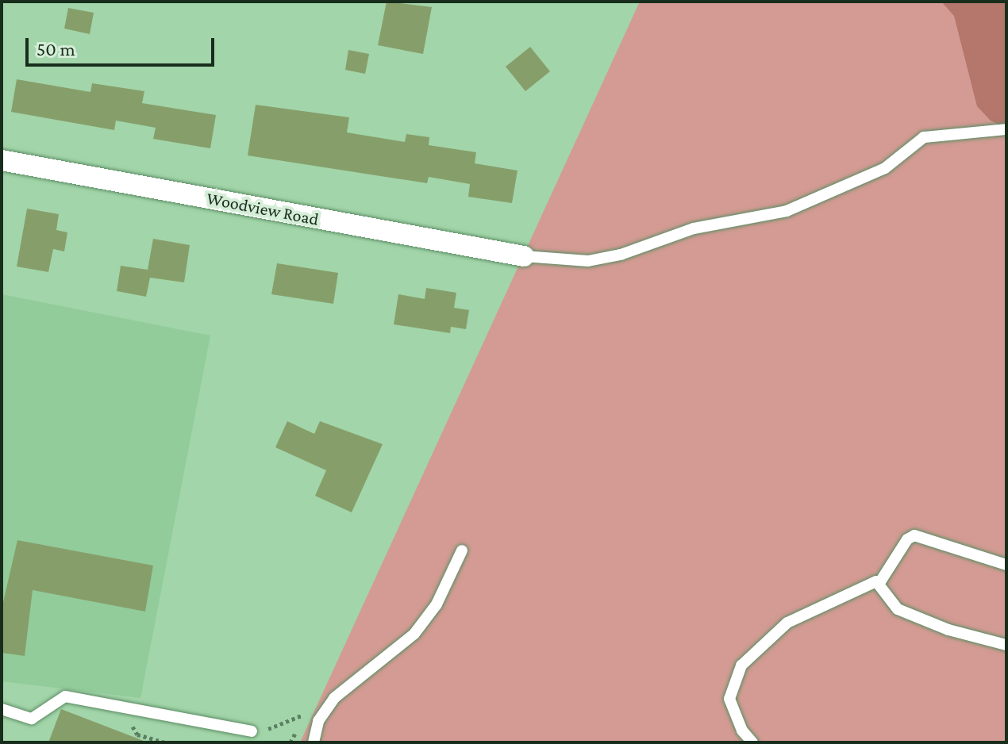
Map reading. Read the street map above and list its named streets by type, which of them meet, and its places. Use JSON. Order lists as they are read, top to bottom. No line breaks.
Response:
{"streets":{"street":["Woodview Road"]},"scale_bar":"50 m"}
